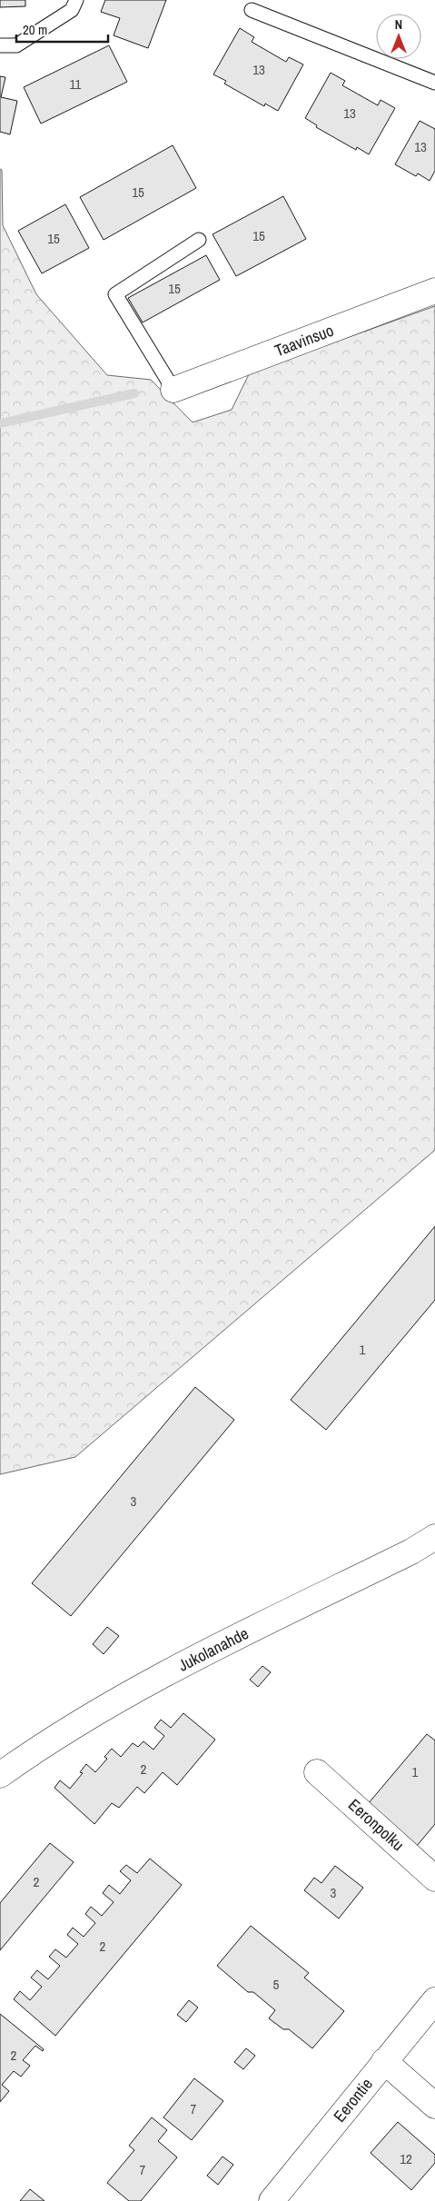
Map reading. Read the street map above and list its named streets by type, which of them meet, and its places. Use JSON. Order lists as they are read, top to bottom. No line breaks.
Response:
{"streets":{"street":["Taavinsuo","Jukolanahde","Eeronpolku","Eerontie"]},"house_numbers":["13","11","13","13","15","15","15","15","1","3","2","1","2","3","2","5","2","7","12","7"],"scale_bar":"20 m","north":"top"}
